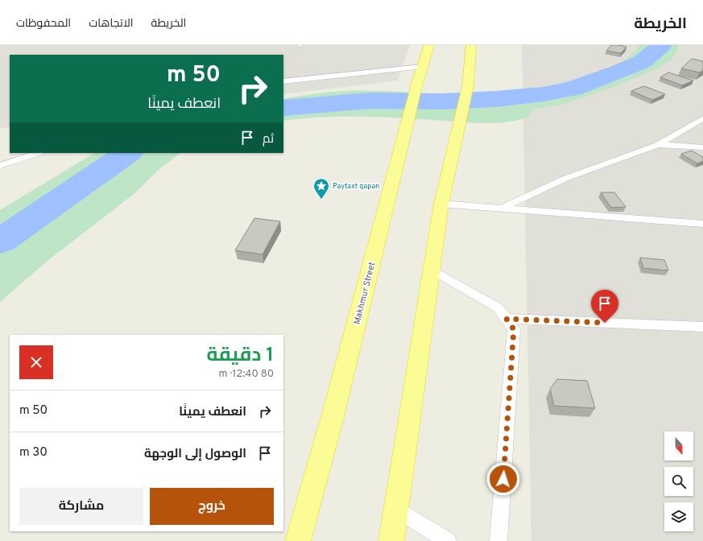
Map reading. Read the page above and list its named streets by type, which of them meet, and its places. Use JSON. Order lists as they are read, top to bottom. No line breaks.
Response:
{"streets":{"highway":["Makhmur Street"]},"places":{"place":["Paytaxt qapan"]},"north":"bottom","page":{"header":"الخريطة","nav":["الخريطة","الاتجاهات","المحفوظات"],"turn":["50 m","انعطف يمينًا"],"then":"ثم","heading":["1 دقيقة","80 m · 12:40"],"list":[{"name":"انعطف يمينًا","value":"50 m"},{"name":"الوصول إلى الوجهة","value":"30 m"}],"buttons":["خروج","مشاركة"]}}
